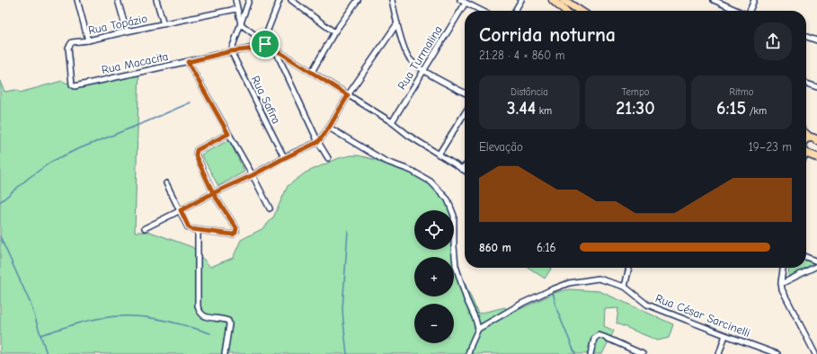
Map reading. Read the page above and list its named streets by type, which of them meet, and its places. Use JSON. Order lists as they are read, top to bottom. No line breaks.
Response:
{"streets":{"street":["Rua Topázio","Rua Turmalina","Rua Macacita","Rua Safira","Rua César Sarcinelli"]},"crossings":[["Rua Topázio","Rua Macacita"],["Rua Macacita","Rua Safira"]],"page":{"heading":["Corrida noturna","21:28 · 4 × 860 m"],"stats":[["Distância","3.44 km"],["Tempo","21:30"],["Ritmo","6:15 /km"]],"chart":["Elevação","19–23 m"],"map_buttons":["+","−"],"list":[{"name":"860 m","note":"6:16"}]}}
